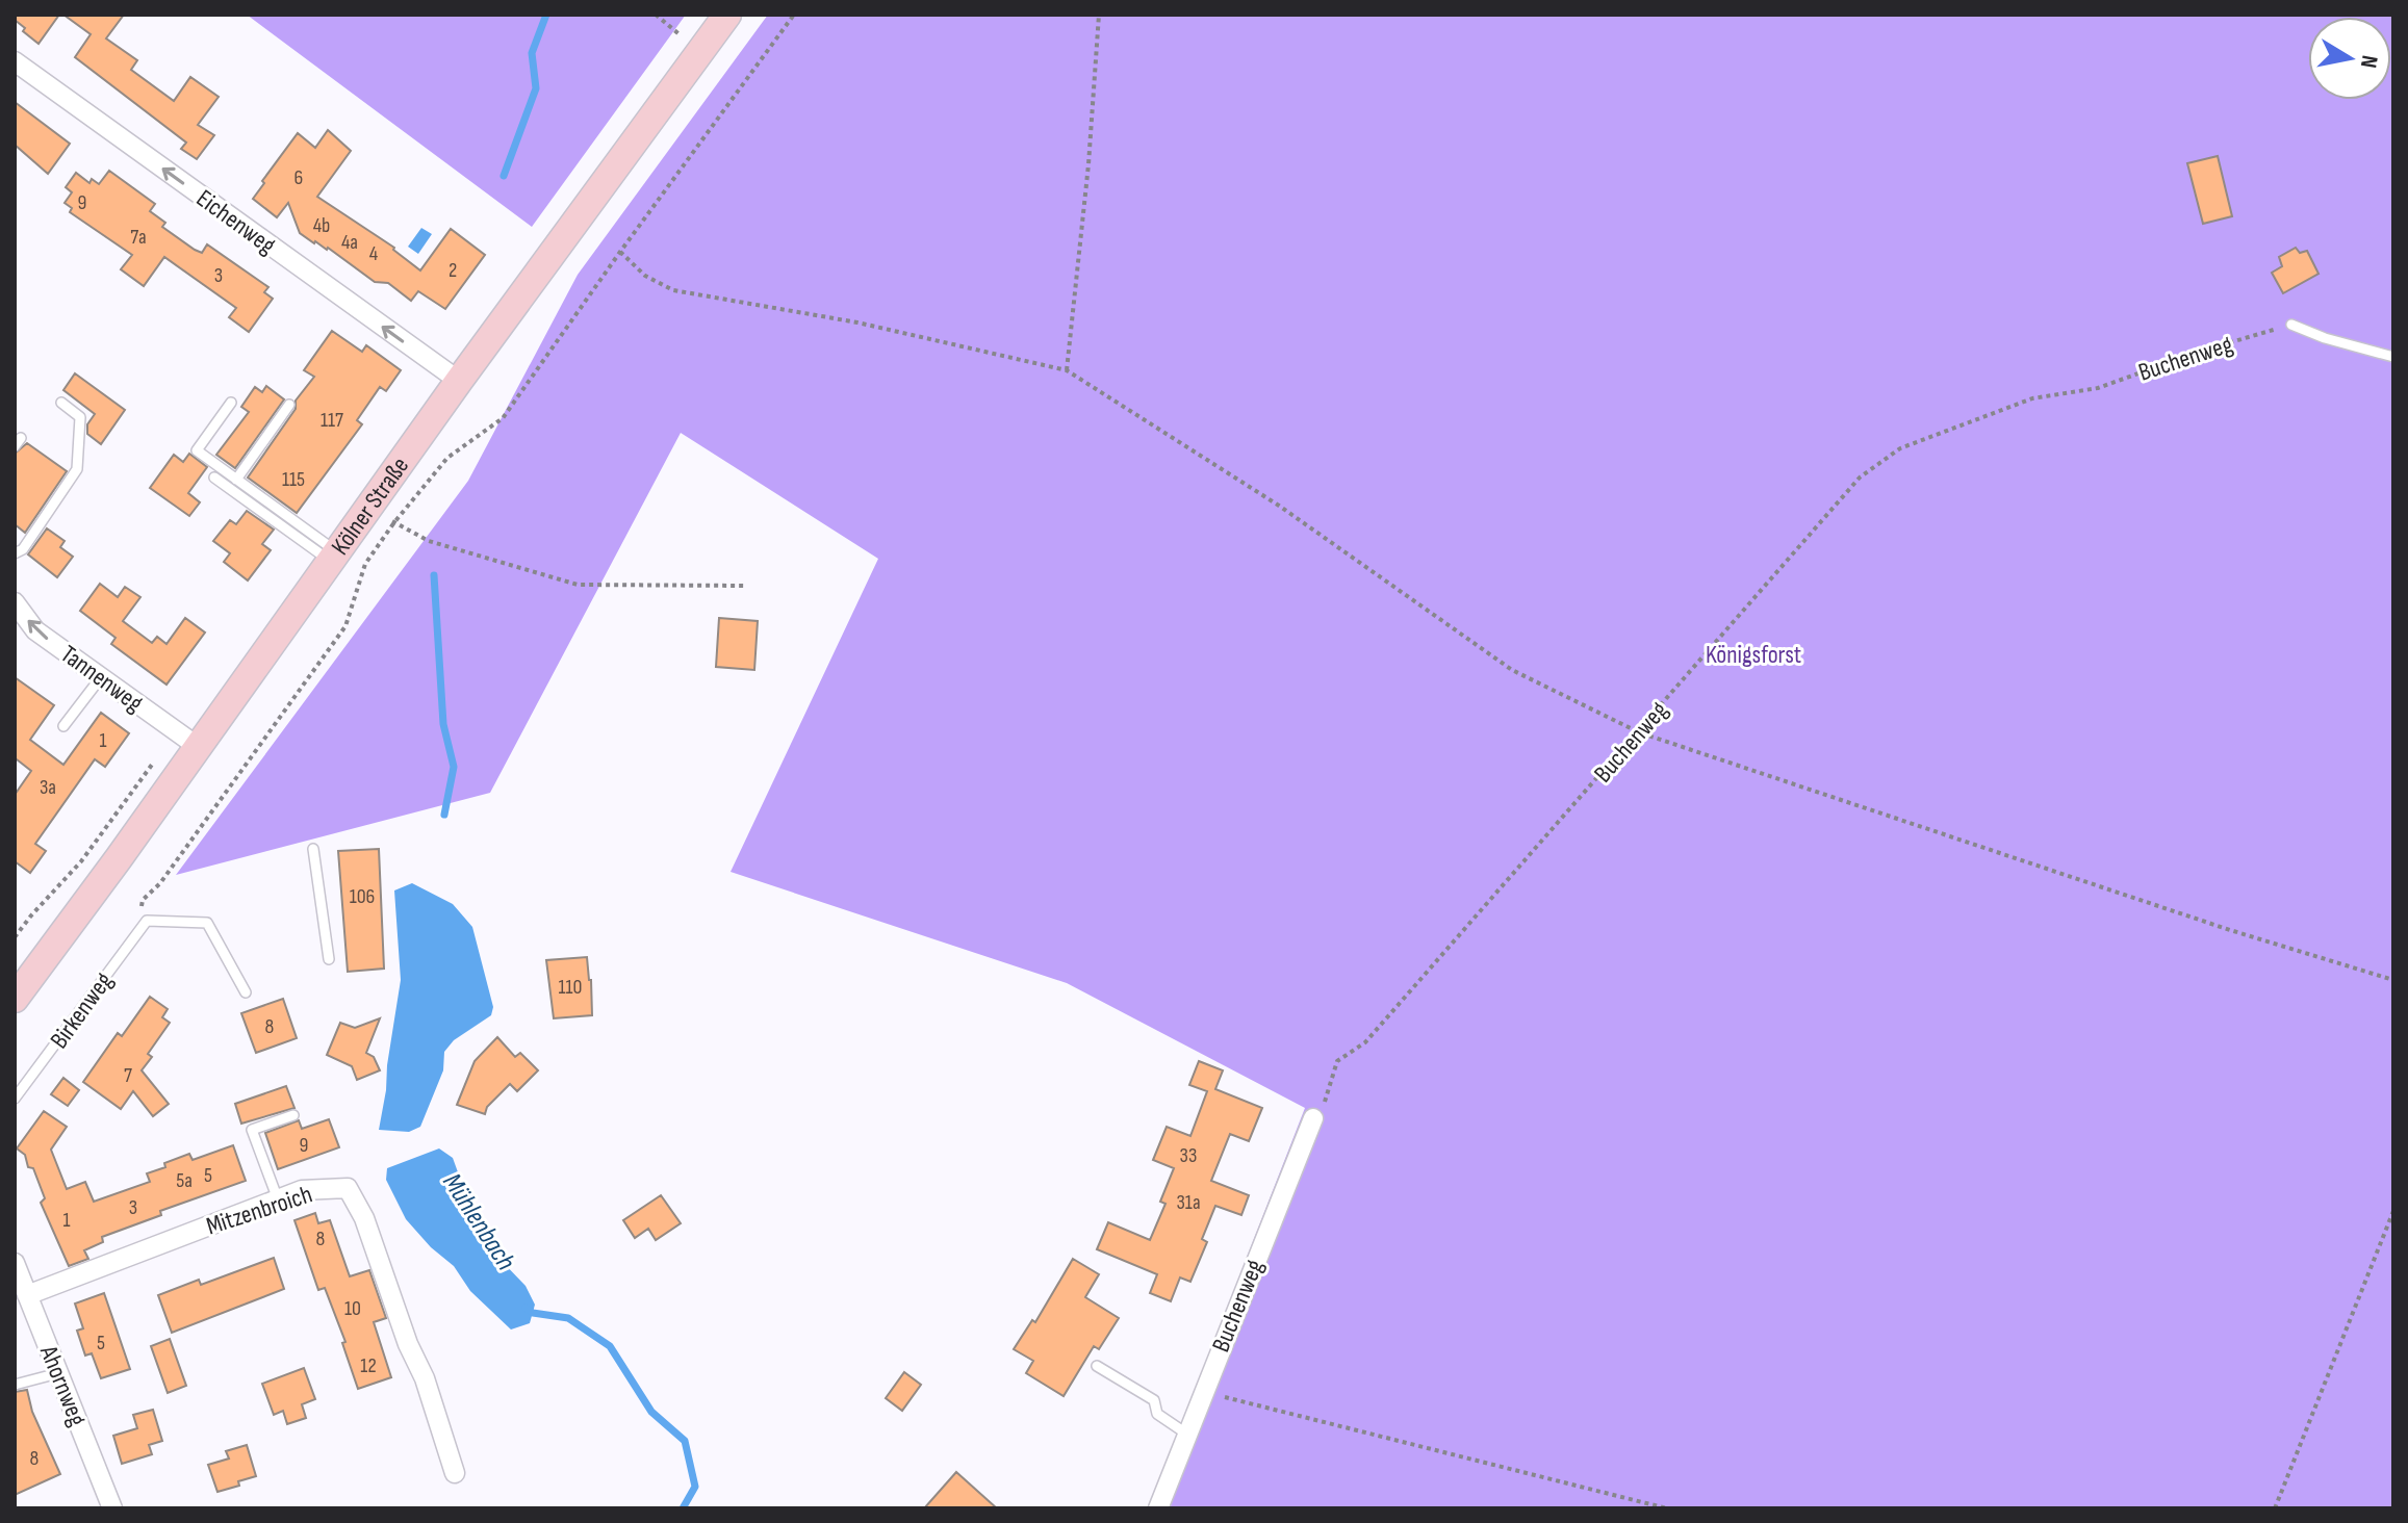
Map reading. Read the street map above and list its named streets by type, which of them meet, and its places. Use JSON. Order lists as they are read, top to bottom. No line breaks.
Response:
{"streets":{"main road":["Kölner Straße"],"street":["Eichenweg","Buchenweg","Tannenweg","Mitzenbroich","Ahornweg"],"lane":["Birkenweg"]},"crossings":[["Eichenweg","Kölner Straße"],["Kölner Straße","Tannenweg"],["Mitzenbroich","Ahornweg"]],"one_way":["Eichenweg","Tannenweg"],"water":["Mühlenbach"],"parks":["Königsforst"],"house_numbers":["6","9","4b","7a","4a","4","2","3","117","115","1","3a","106","110","8","7","9","33","5","5a","31a","3","1","8","10","5","12","8"],"north":"right"}
